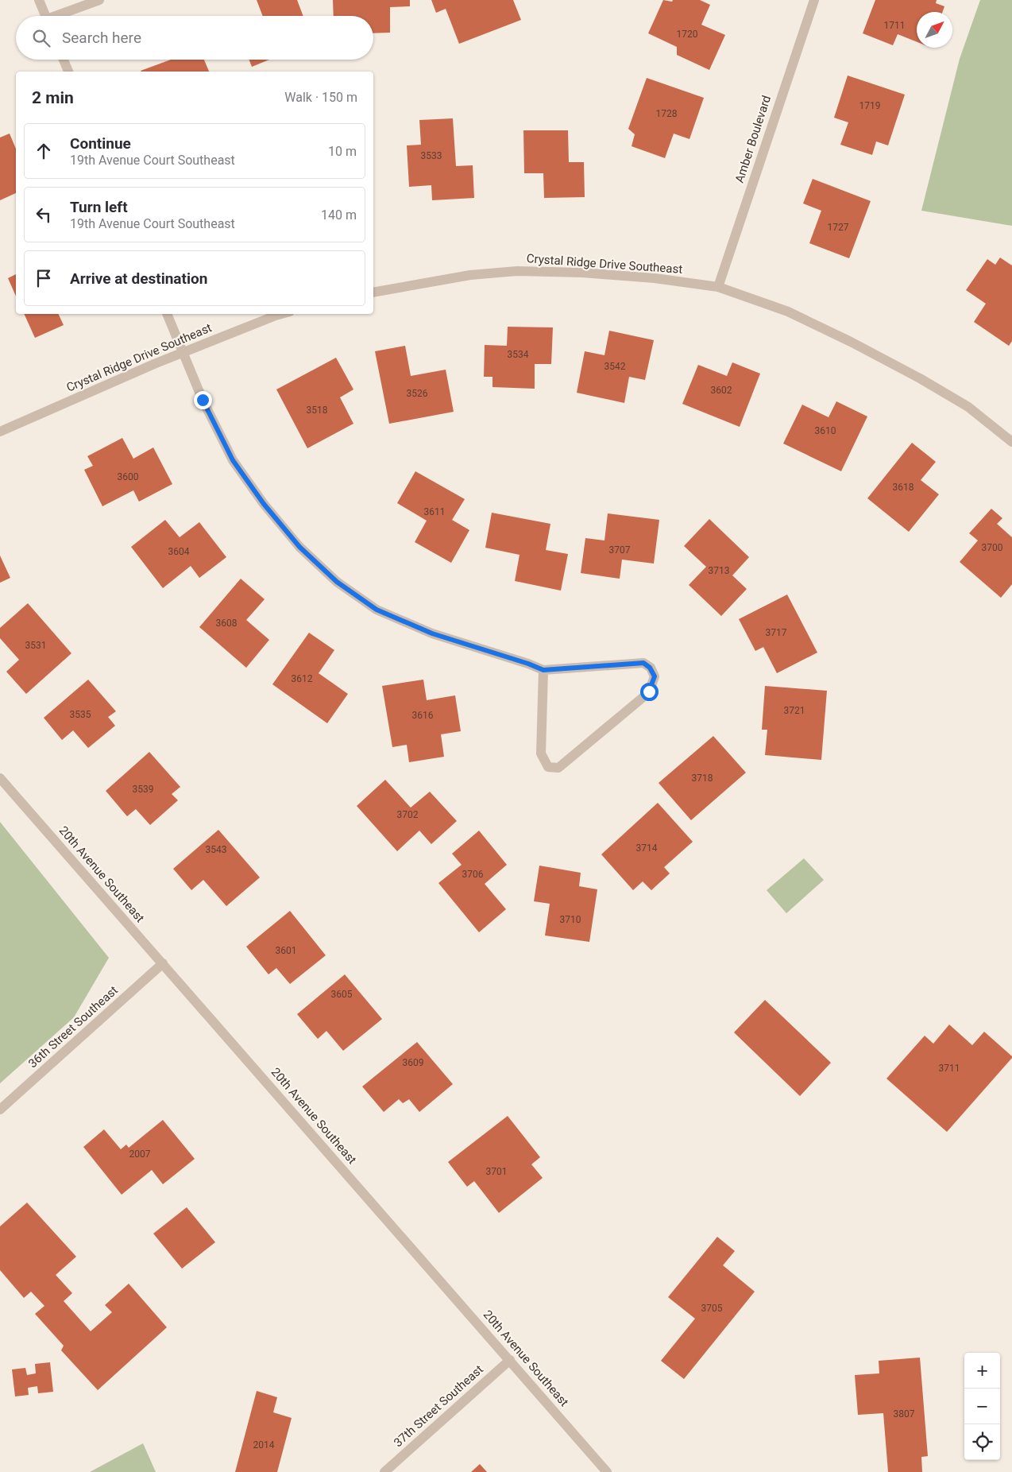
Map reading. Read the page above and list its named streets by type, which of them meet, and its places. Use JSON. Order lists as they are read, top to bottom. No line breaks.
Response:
{"streets":{"street":["Amber Boulevard","Crystal Ridge Drive Southeast","20th Avenue Southeast","36th Street Southeast","37th Street Southeast"]},"crossings":[["Amber Boulevard","Crystal Ridge Drive Southeast"],["20th Avenue Southeast","36th Street Southeast"],["20th Avenue Southeast","37th Street Southeast"]],"house_numbers":["1711","1720","1719","1728","3533","1727","3534","3542","3602","3526","3518","3610","3600","3618","3611","3700","3707","3604","3713","3608","3717","3531","3612","3721","3535","3616","3718","3539","3702","3714","3543","3706","3710","3601","3605","3609","3711","2007","3701","3705","3807","2014"],"north":"top right","page":{"search":"Search here","heading":["2 min","Walk · 150 m"],"list":[["Continue","19th Avenue Court Southeast","10 m"],["Turn left","19th Avenue Court Southeast","140 m"],"Arrive at destination"],"map_buttons":["+","−"]}}
